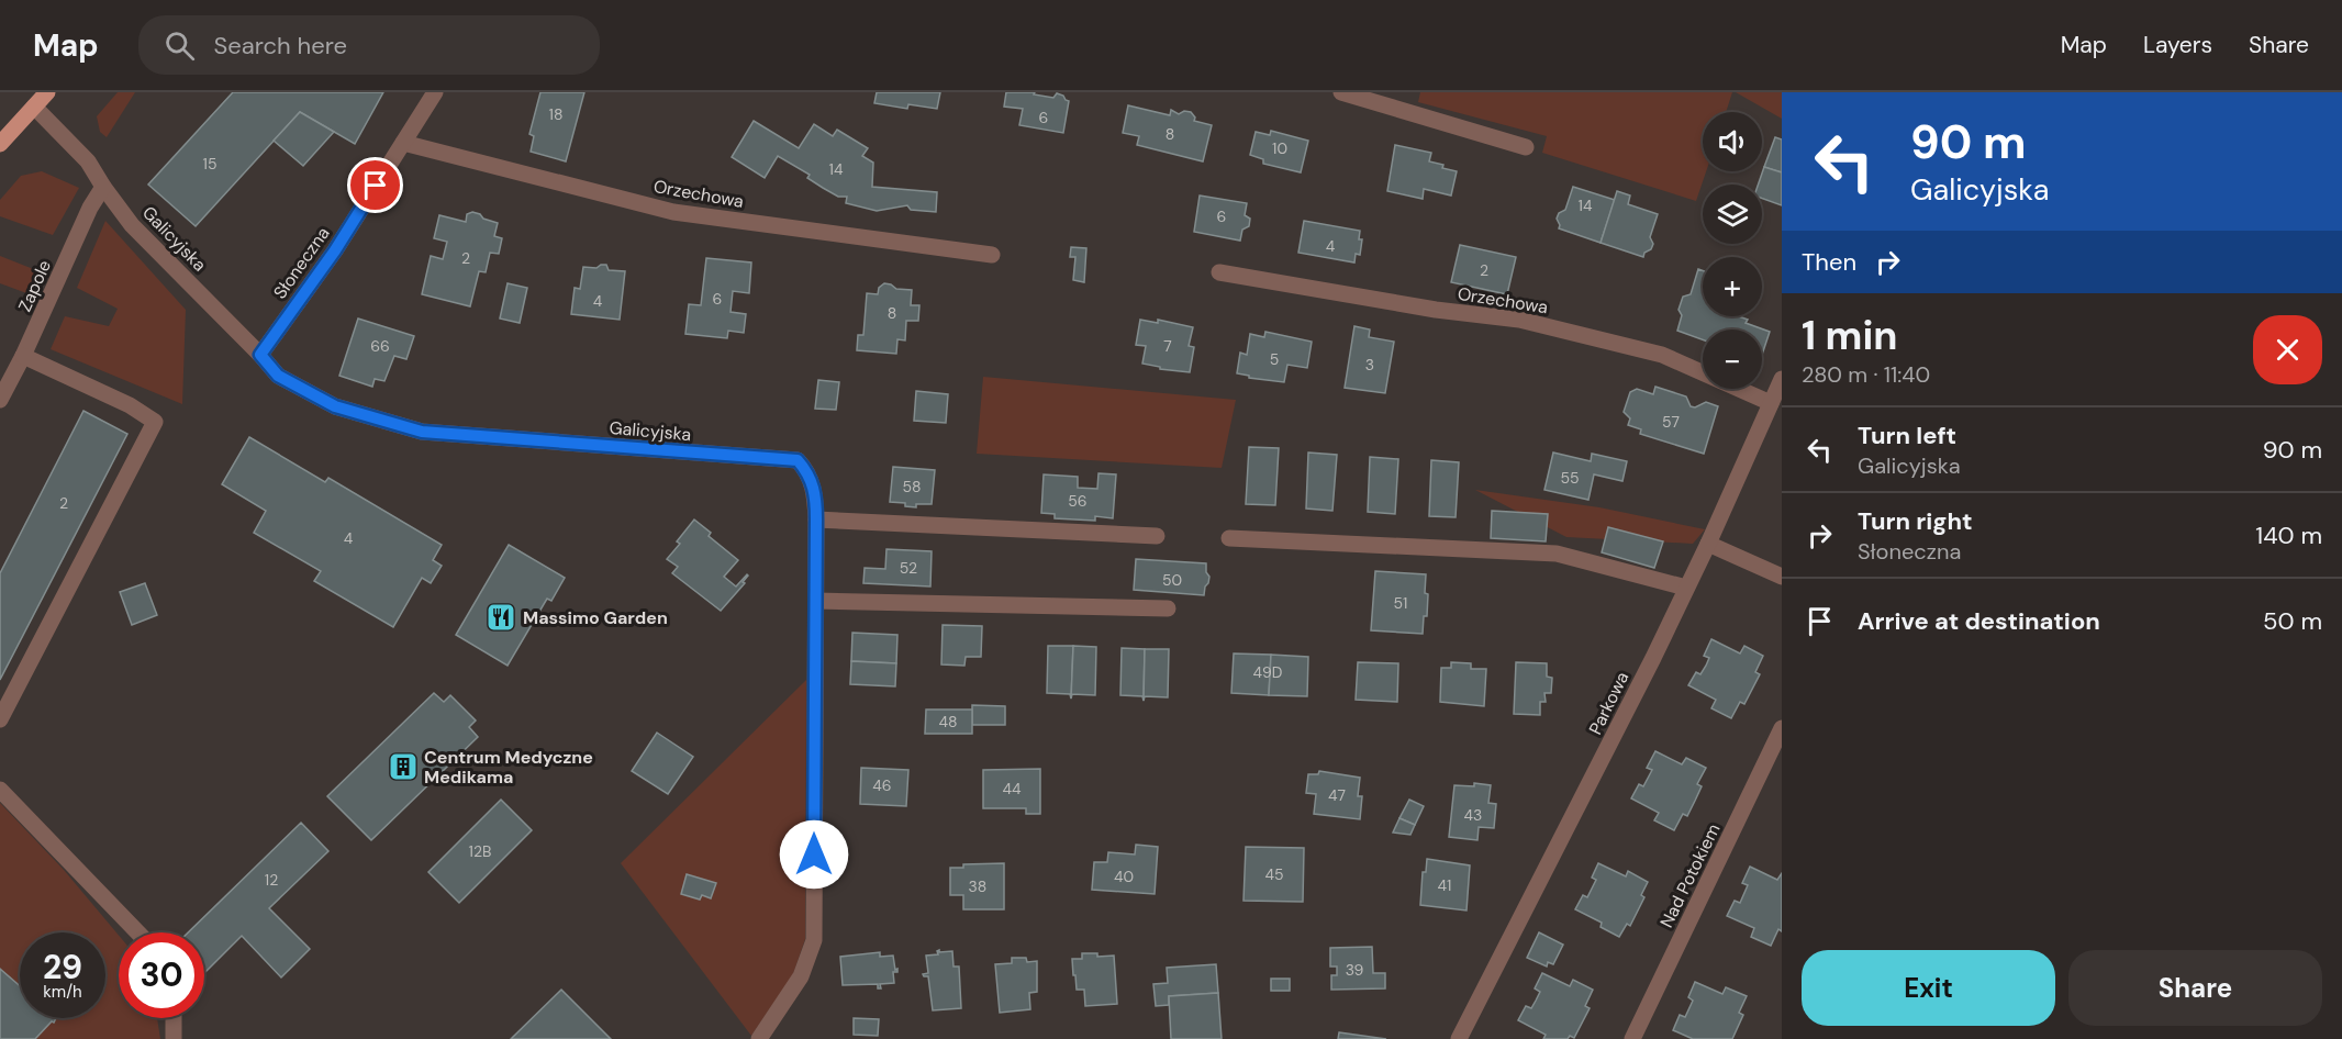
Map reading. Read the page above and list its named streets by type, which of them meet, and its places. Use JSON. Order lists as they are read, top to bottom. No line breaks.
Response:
{"streets":{"street":["Orzechowa","Galicyjska","Słoneczna","Zapole","Parkowa","Nad Potokiem"]},"crossings":[["Orzechowa","Słoneczna"],["Orzechowa","Parkowa"],["Galicyjska","Słoneczna"],["Galicyjska","Zapole"]],"places":{"restaurant":["Massimo Garden"],"building":["Centrum Medyczne Medikama"]},"house_numbers":["18","6","8","10","15","14","14","6","4","2","2","6","4","8","66","7","5","3","57","55","58","56","2","4","52","50","51","49D","48","46","44","47","43","12B","45","40","12","41","38","39"],"page":{"header":"Map","search":"Search here","nav":["Map","Layers","Share"],"turn":["90 m","Galicyjska"],"map_buttons":["+","−"],"then":"Then","heading":["1 min","280 m · 11:40"],"list":[{"name":"Turn left","note":"Galicyjska","value":"90 m"},{"name":"Turn right","note":"Słoneczna","value":"140 m"},{"name":"Arrive at destination","value":"50 m"}],"speed":"29 km/h","limit":"30","buttons":["Exit","Share"]}}
